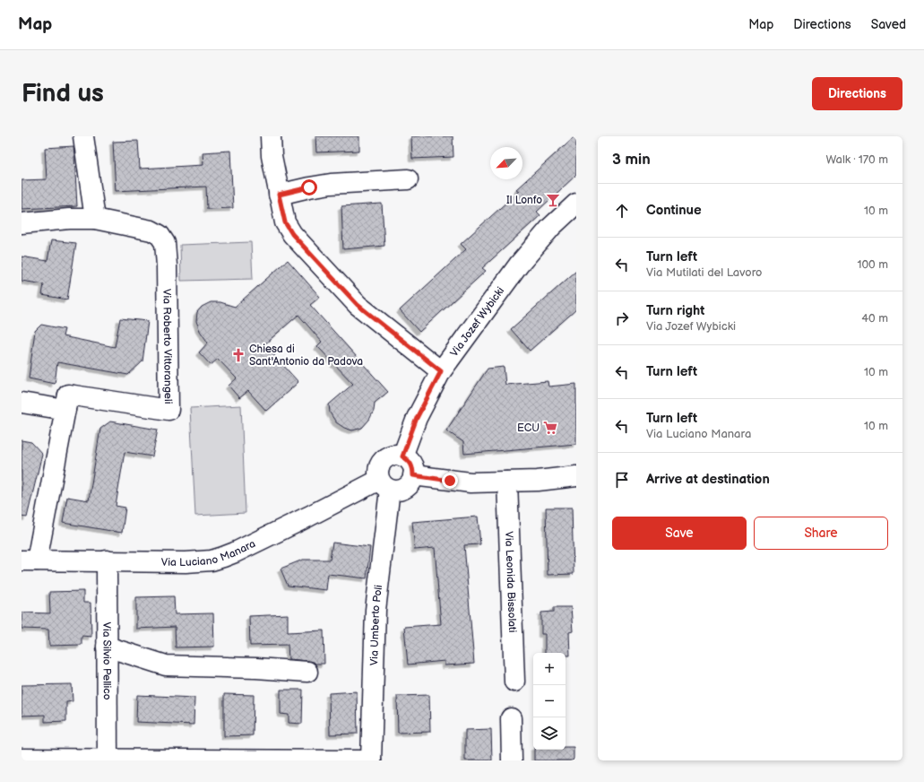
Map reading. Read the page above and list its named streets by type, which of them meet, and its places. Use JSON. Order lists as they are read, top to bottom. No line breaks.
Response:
{"streets":{"street":["Via Jozef Wybicki","Via Roberto Vittorangeli","Via Luciano Manara","Via Leonida Bissolati","Via Umberto Poli","Via Silvio Pellico"]},"crossings":[["Via Jozef Wybicki","Via Luciano Manara"],["Via Jozef Wybicki","Via Umberto Poli"],["Via Roberto Vittorangeli","Via Luciano Manara"],["Via Luciano Manara","Via Umberto Poli"],["Via Luciano Manara","Via Silvio Pellico"]],"places":{"bar":["Il Lonfo"],"church":["Chiesa di Sant'Antonio da Padova"],"supermarket":["ECU"]},"north":"bottom left","page":{"header":"Map","nav":["Map","Directions","Saved"],"buttons":["Directions",["Save","Share"]],"title":"Find us","heading":["3 min","Walk · 170 m"],"list":[["Continue","10 m"],["Turn left","Via Mutilati del Lavoro","100 m"],["Turn right","Via Jozef Wybicki","40 m"],["Turn left","10 m"],["Turn left","Via Luciano Manara","10 m"],"Arrive at destination"],"map_buttons":["+","−"]}}
